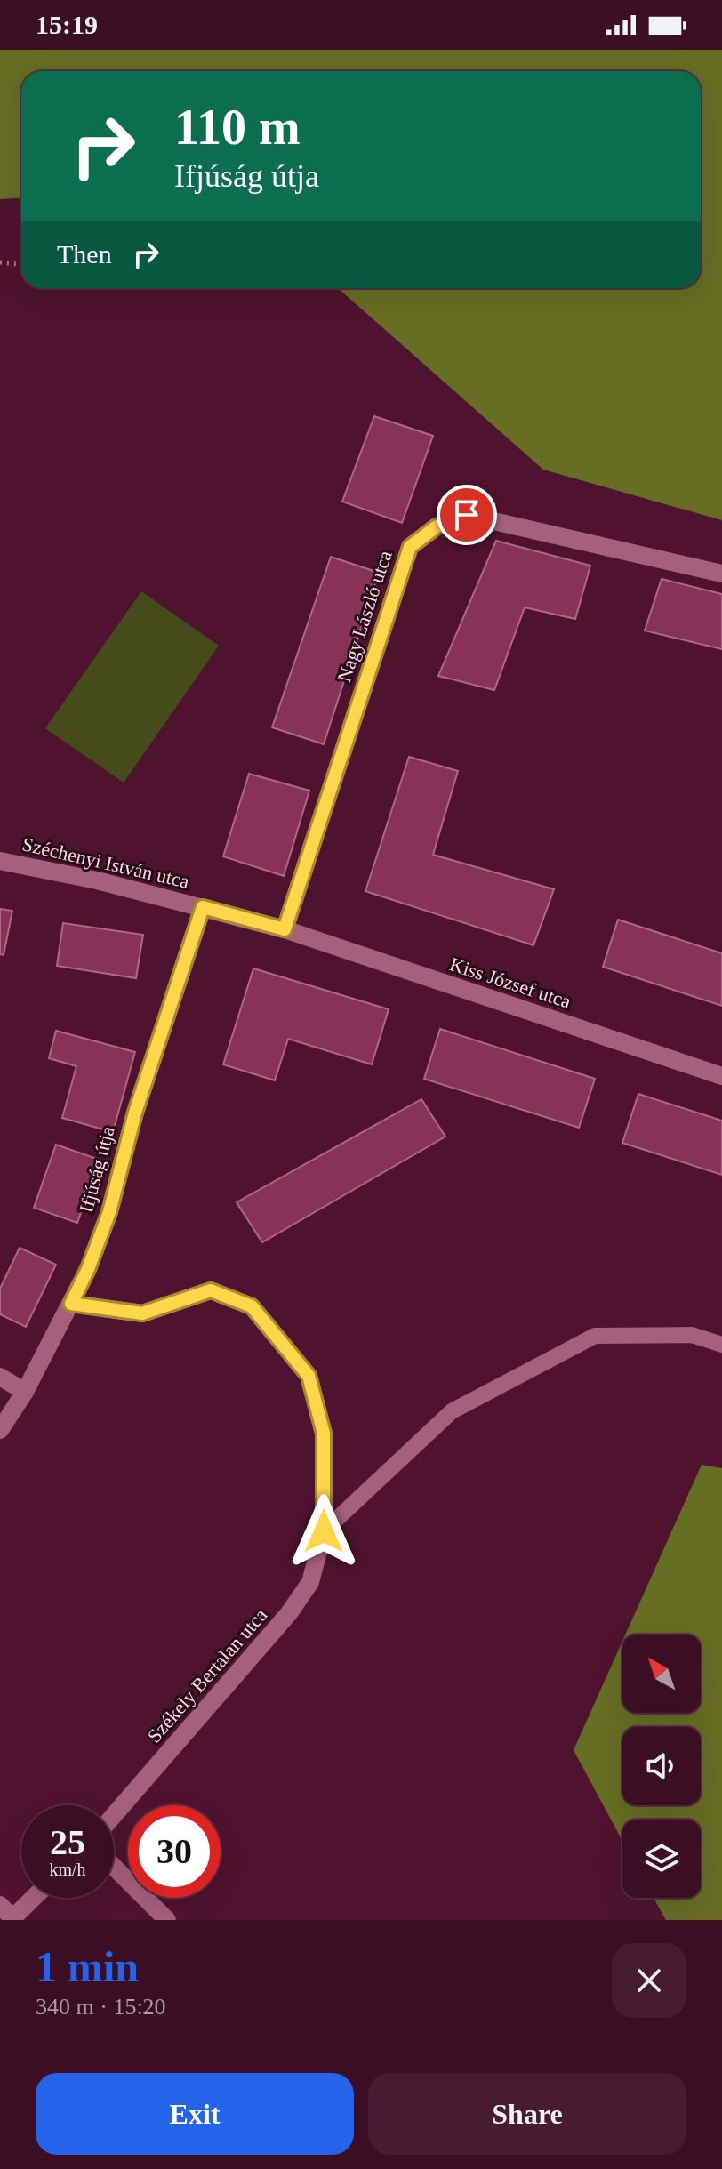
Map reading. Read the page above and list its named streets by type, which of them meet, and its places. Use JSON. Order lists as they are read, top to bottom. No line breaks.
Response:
{"streets":{"street":["Nagy László utca","Széchenyi István utca","Kiss József utca","Ifjúság útja","Székely Bertalan utca"]},"crossings":[["Nagy László utca","Széchenyi István utca"],["Nagy László utca","Kiss József utca"],["Széchenyi István utca","Kiss József utca"],["Széchenyi István utca","Ifjúság útja"],["Ifjúság útja","Székely Bertalan utca"]],"north":"top left","page":{"status":"15:19","turn":["110 m","Ifjúság útja"],"then":"Then","speed":"25 km/h","limit":"30","heading":["1 min","340 m · 15:20"],"buttons":["Exit","Share"]}}
